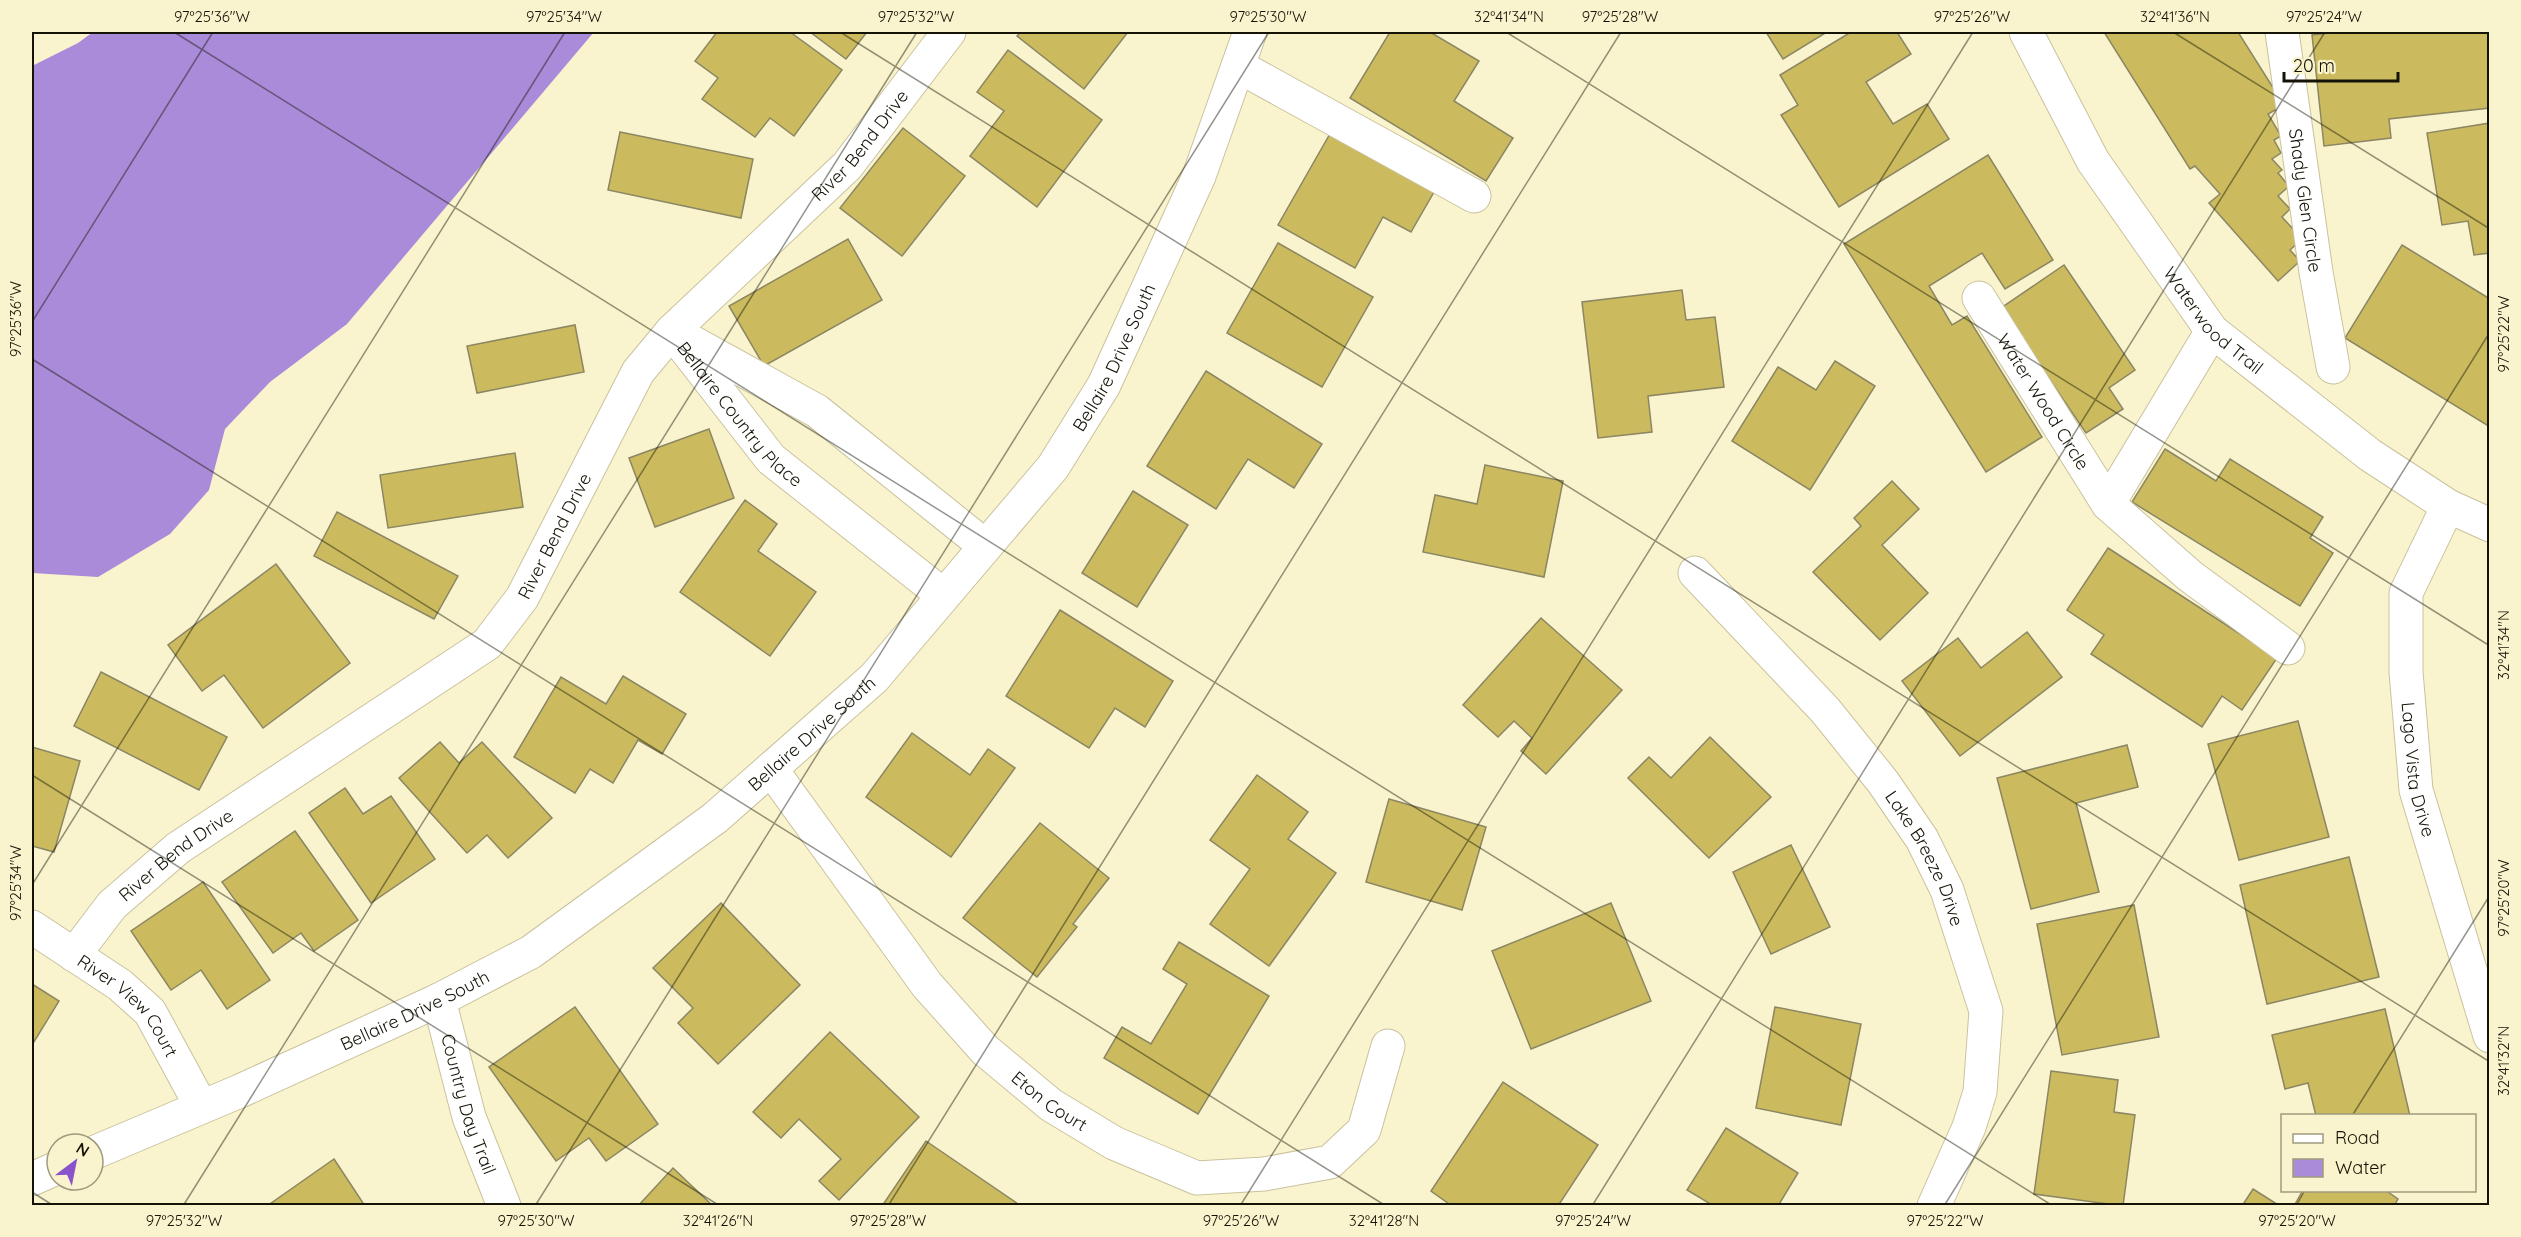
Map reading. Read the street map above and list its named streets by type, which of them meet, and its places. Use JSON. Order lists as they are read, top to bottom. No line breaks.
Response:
{"streets":{"street":["River Bend Drive","Shady Glen Circle","Waterwood Trail","Bellaire Drive South","Water Wood Circle","Bellaire Country Place","Lago Vista Drive","Lake Breeze Drive","River View Court","Eton Court","Country Day Trail"]},"crossings":[["River Bend Drive","Bellaire Country Place"],["River Bend Drive","River View Court"],["Waterwood Trail","Lago Vista Drive"],["Bellaire Drive South","Bellaire Country Place"],["Bellaire Drive South","River View Court"],["Bellaire Drive South","Eton Court"],["Bellaire Drive South","Country Day Trail"]],"legend":["Road","Water"],"scale_bar":"20 m","north":"top right","coordinates":["97°25'36\"W","97°25'34\"W","97°25'32\"W","97°25'30\"W","32°41'34\"N","97°25'28\"W","97°25'26\"W","32°41'36\"N","97°25'24\"W","97°25'22\"W","97°25'20\"W","32°41'32\"N","32°41'26\"N","32°41'28\"N"]}
